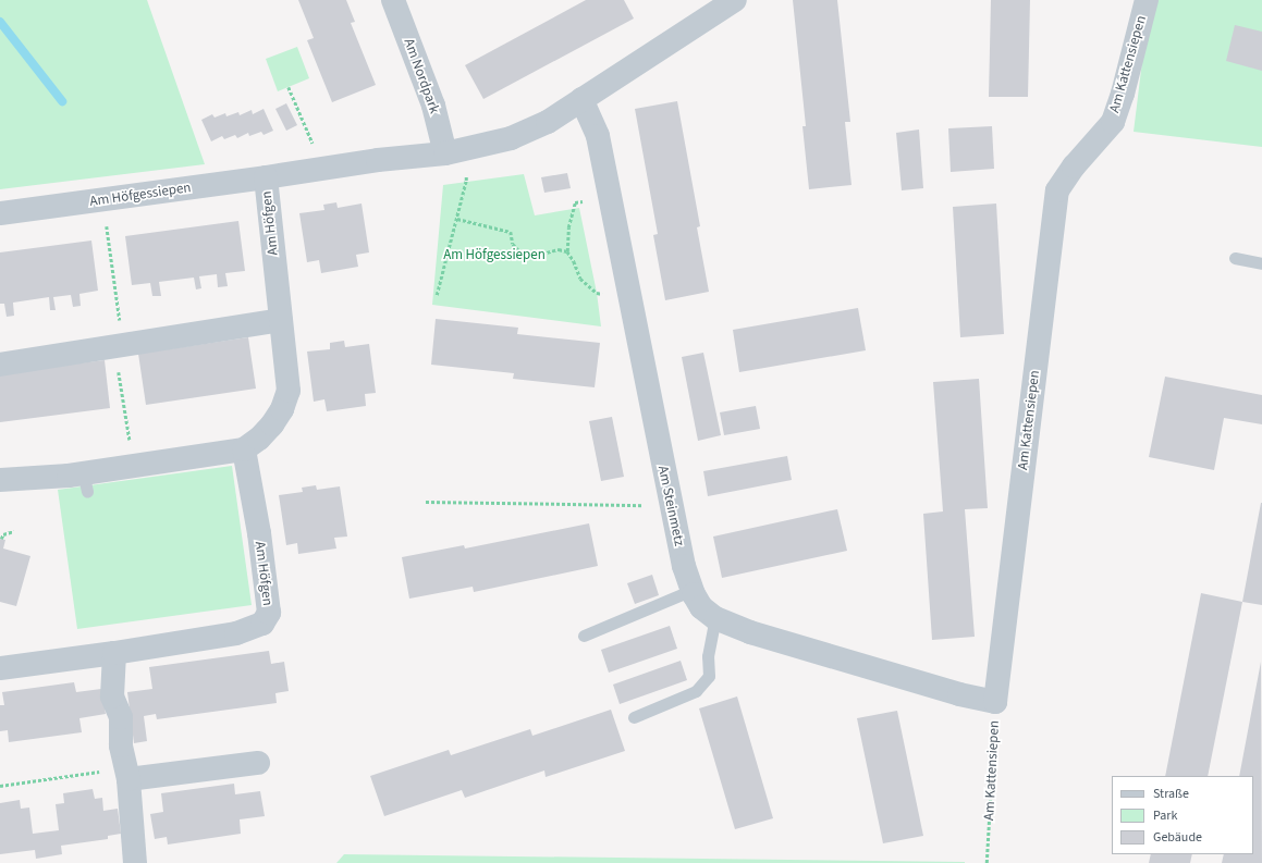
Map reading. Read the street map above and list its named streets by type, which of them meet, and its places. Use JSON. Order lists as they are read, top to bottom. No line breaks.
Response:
{"streets":{"street":["Am Kattensiepen","Am Nordpark","Am Höfgessiepen","Am Höfgen","Am Steinmetz"]},"crossings":[["Am Kattensiepen","Am Steinmetz"],["Am Nordpark","Am Höfgessiepen"],["Am Höfgessiepen","Am Höfgen"],["Am Höfgessiepen","Am Steinmetz"]],"parks":["Am Höfgessiepen"],"legend":["Straße","Park","Gebäude"]}
